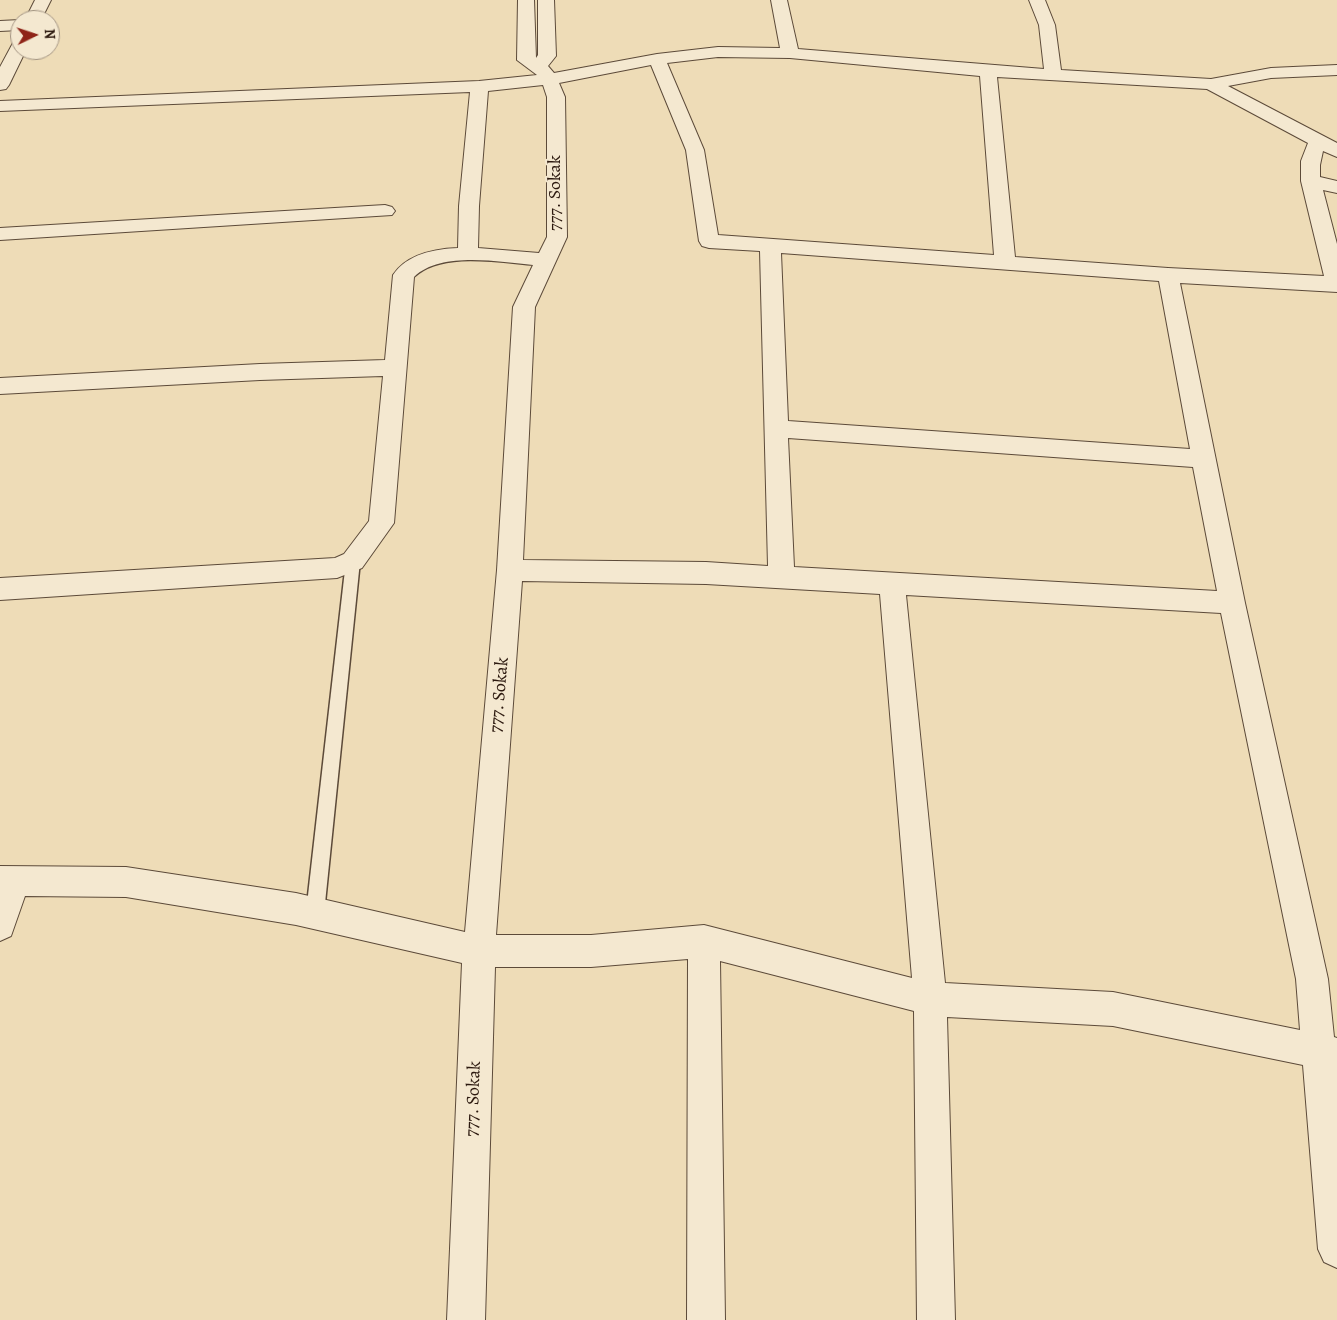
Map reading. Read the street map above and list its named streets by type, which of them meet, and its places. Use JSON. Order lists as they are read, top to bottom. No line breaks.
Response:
{"streets":{"street":["777. Sokak"]},"north":"right"}
